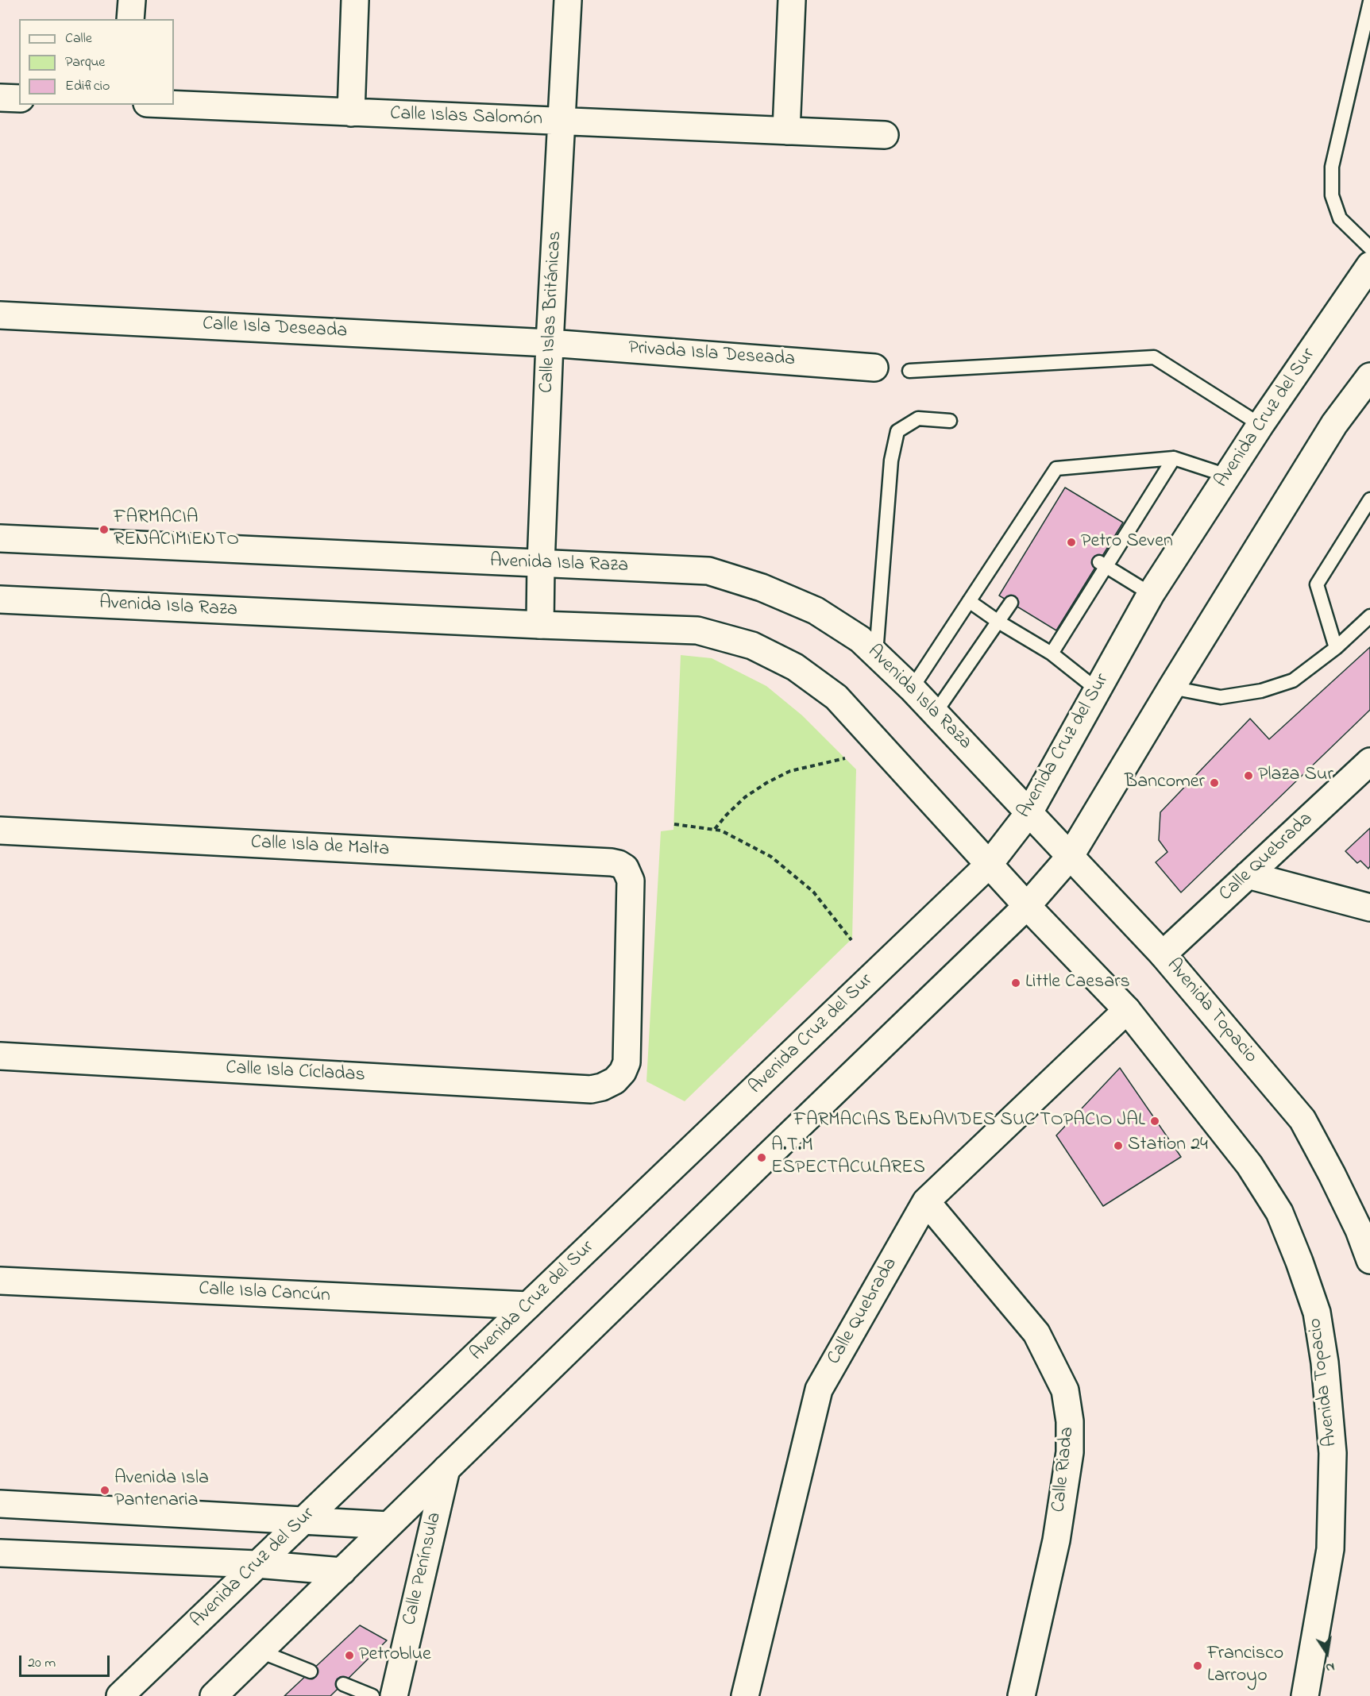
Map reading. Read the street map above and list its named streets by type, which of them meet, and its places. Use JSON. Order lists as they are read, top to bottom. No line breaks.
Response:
{"streets":{"street":["Calle Islas Salomón","Calle Islas Británicas","Calle Isla Deseada","Privada Isla Deseada","Avenida Cruz del Sur","Avenida Isla Raza","Calle Isla de Malta","Calle Quebrada","Avenida Topacio","Calle Isla Cícladas","Calle Isla Cancún","Calle Riada","Calle Península"]},"crossings":[["Calle Islas Salomón","Calle Islas Británicas"],["Calle Islas Británicas","Calle Isla Deseada"],["Calle Islas Británicas","Privada Isla Deseada"],["Calle Islas Británicas","Avenida Isla Raza"],["Calle Isla Deseada","Privada Isla Deseada"],["Avenida Cruz del Sur","Avenida Isla Raza"],["Avenida Cruz del Sur","Avenida Topacio"],["Avenida Cruz del Sur","Calle Isla Cancún"],["Avenida Isla Raza","Avenida Topacio"],["Calle Isla de Malta","Calle Isla Cícladas"],["Calle Quebrada","Avenida Topacio"],["Calle Quebrada","Calle Riada"]],"places":["FARMACIA RENACIMIENTO","Petro Seven","Plaza Sur","Bancomer","Little Caesars","FARMACIAS BENAVIDES SUC TOPACIO JAL","Station 24","A.T.M ESPECTACULARES","Avenida Isla Pantenaria","Petroblue","Francisco Larroyo"],"legend":["Calle","Parque","Edificio"],"scale_bar":"20 m","north":"bottom"}
